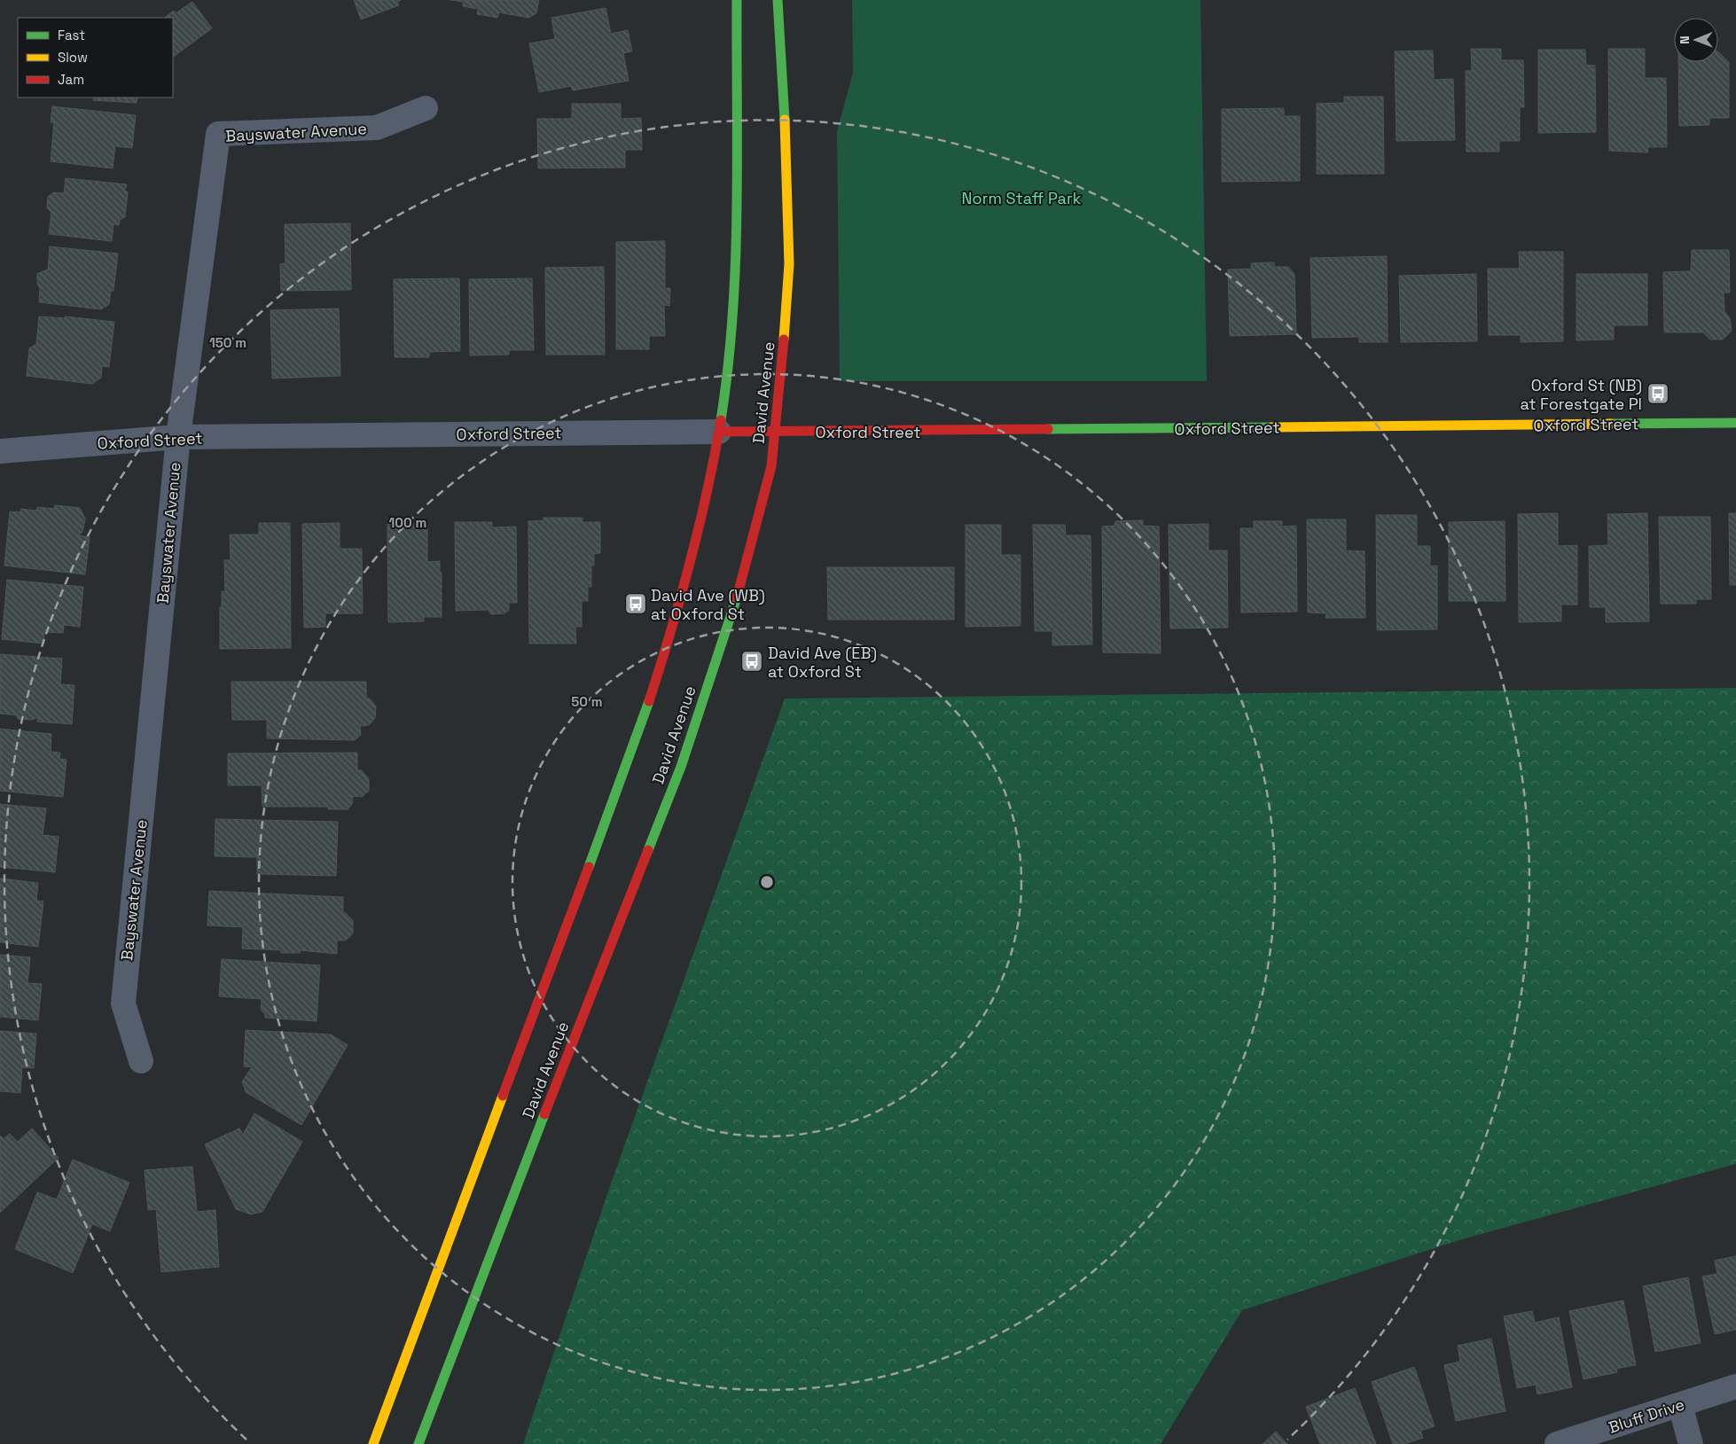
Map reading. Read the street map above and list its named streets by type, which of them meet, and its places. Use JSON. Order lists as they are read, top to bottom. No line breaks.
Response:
{"streets":{"main road":["David Avenue","Oxford Street"],"street":["Bayswater Avenue","Bluff Drive"]},"crossings":[["Bayswater Avenue","Oxford Street"],["David Avenue","Oxford Street"]],"parks":["Norm Staff Park"],"places":{"bus stop":["Oxford St (NB) at Forestgate Pl","David Ave (WB) at Oxford St","David Ave (EB) at Oxford St"]},"legend":["Fast","Slow","Jam"],"north":"left","rings":["150 m","100 m","50 m"]}
